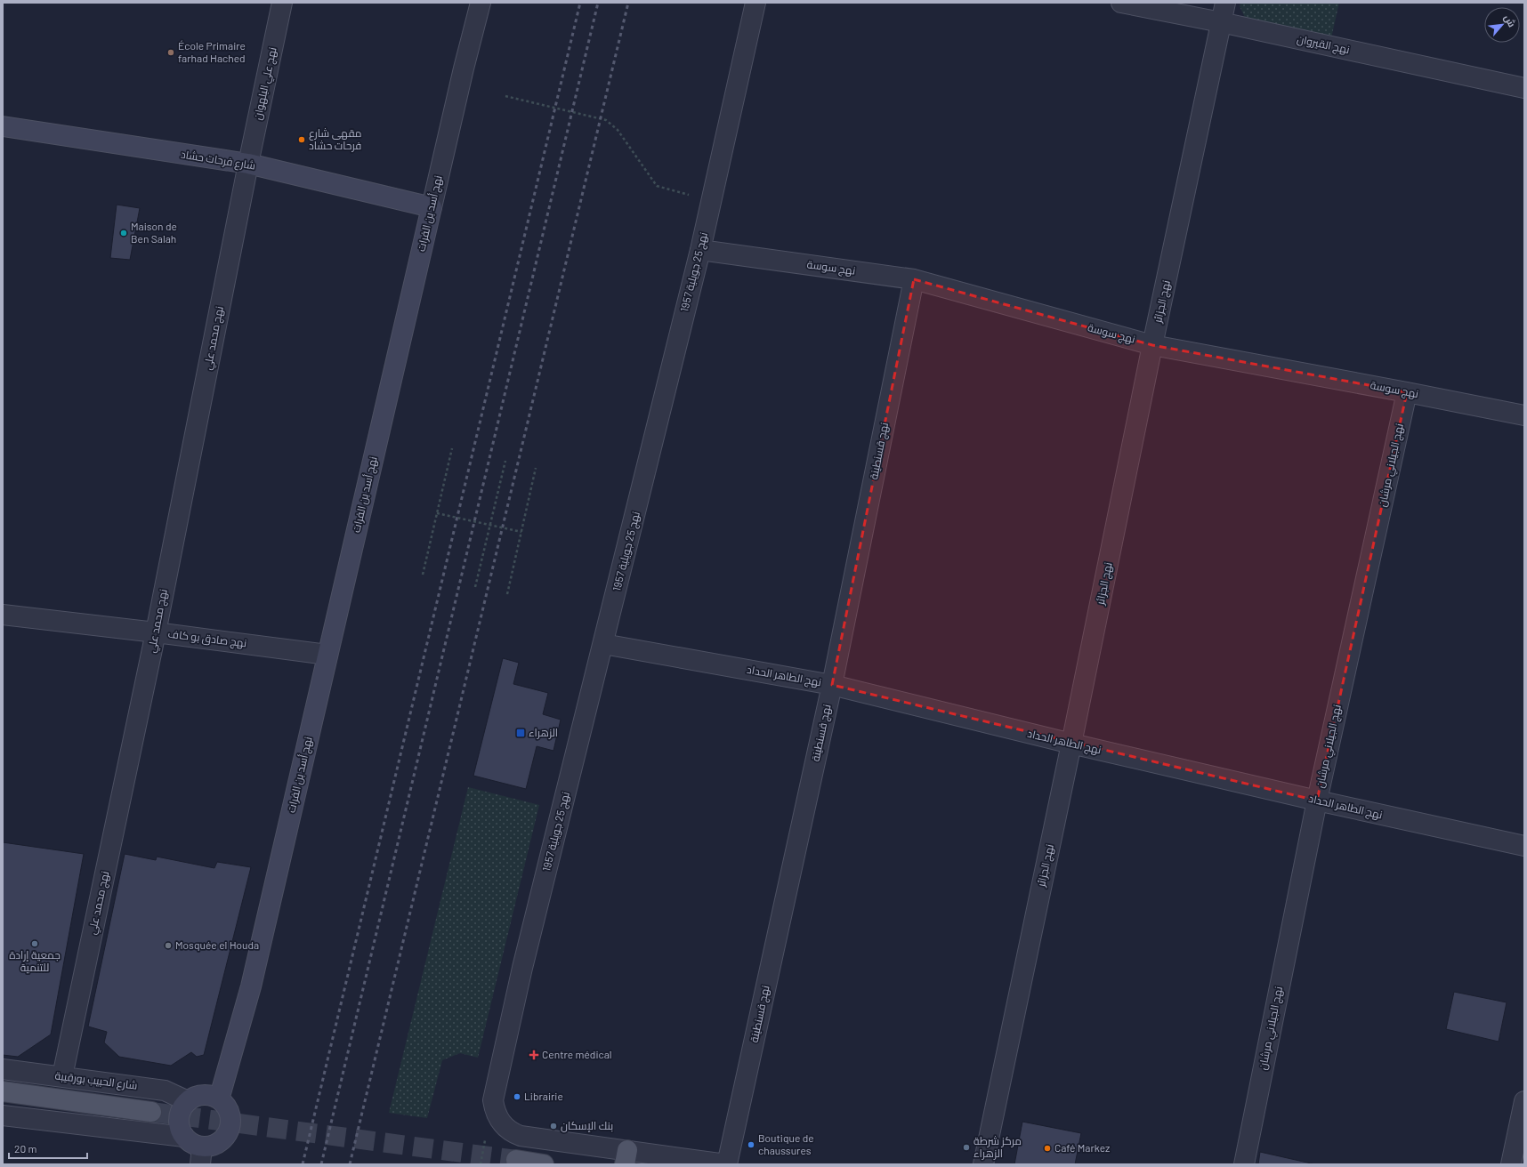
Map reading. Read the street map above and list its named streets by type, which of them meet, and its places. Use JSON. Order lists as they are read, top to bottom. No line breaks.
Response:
{"streets":{"main road":["شارع فرحات حشاد","نهج أسد بن الفرات"],"street":["نهج القيروان","نهج علي البلهوان","نهج سوسة","نهج 25 جويلية 1957","نهج الجزائر","نهج محمد علي","نهج قسنطينة","نهج الجيلاني مرشان","نهج صادق بو كاف","نهج الطاهر الحداد","شارع الحبيب بورقيبة"]},"crossings":[["نهج القيروان","نهج الجزائر"],["نهج علي البلهوان","شارع فرحات حشاد"],["نهج علي البلهوان","نهج محمد علي"],["شارع فرحات حشاد","نهج أسد بن الفرات"],["شارع فرحات حشاد","نهج محمد علي"],["نهج أسد بن الفرات","نهج صادق بو كاف"],["نهج أسد بن الفرات","شارع الحبيب بورقيبة"],["نهج سوسة","نهج 25 جويلية 1957"],["نهج سوسة","نهج الجزائر"],["نهج سوسة","نهج قسنطينة"],["نهج سوسة","نهج الجيلاني مرشان"],["نهج 25 جويلية 1957","نهج الطاهر الحداد"],["نهج الجزائر","نهج الطاهر الحداد"],["نهج محمد علي","نهج صادق بو كاف"],["نهج محمد علي","شارع الحبيب بورقيبة"],["نهج قسنطينة","نهج الطاهر الحداد"],["نهج الجيلاني مرشان","نهج الطاهر الحداد"]],"places":{"other":["École Primaire farhad Hached","مقهى شارع فرحات حشاد","Maison de Ben Salah","جمعية إرادة للتنمية","Mosquée el Houda","Librairie","بنك الإسكان","Boutique de chaussures","مركز شرطة الزهراء","Café Markez"],"transit":["الزهراء"],"health":["Centre médical"]},"scale_bar":"20 m","north":"top right"}
